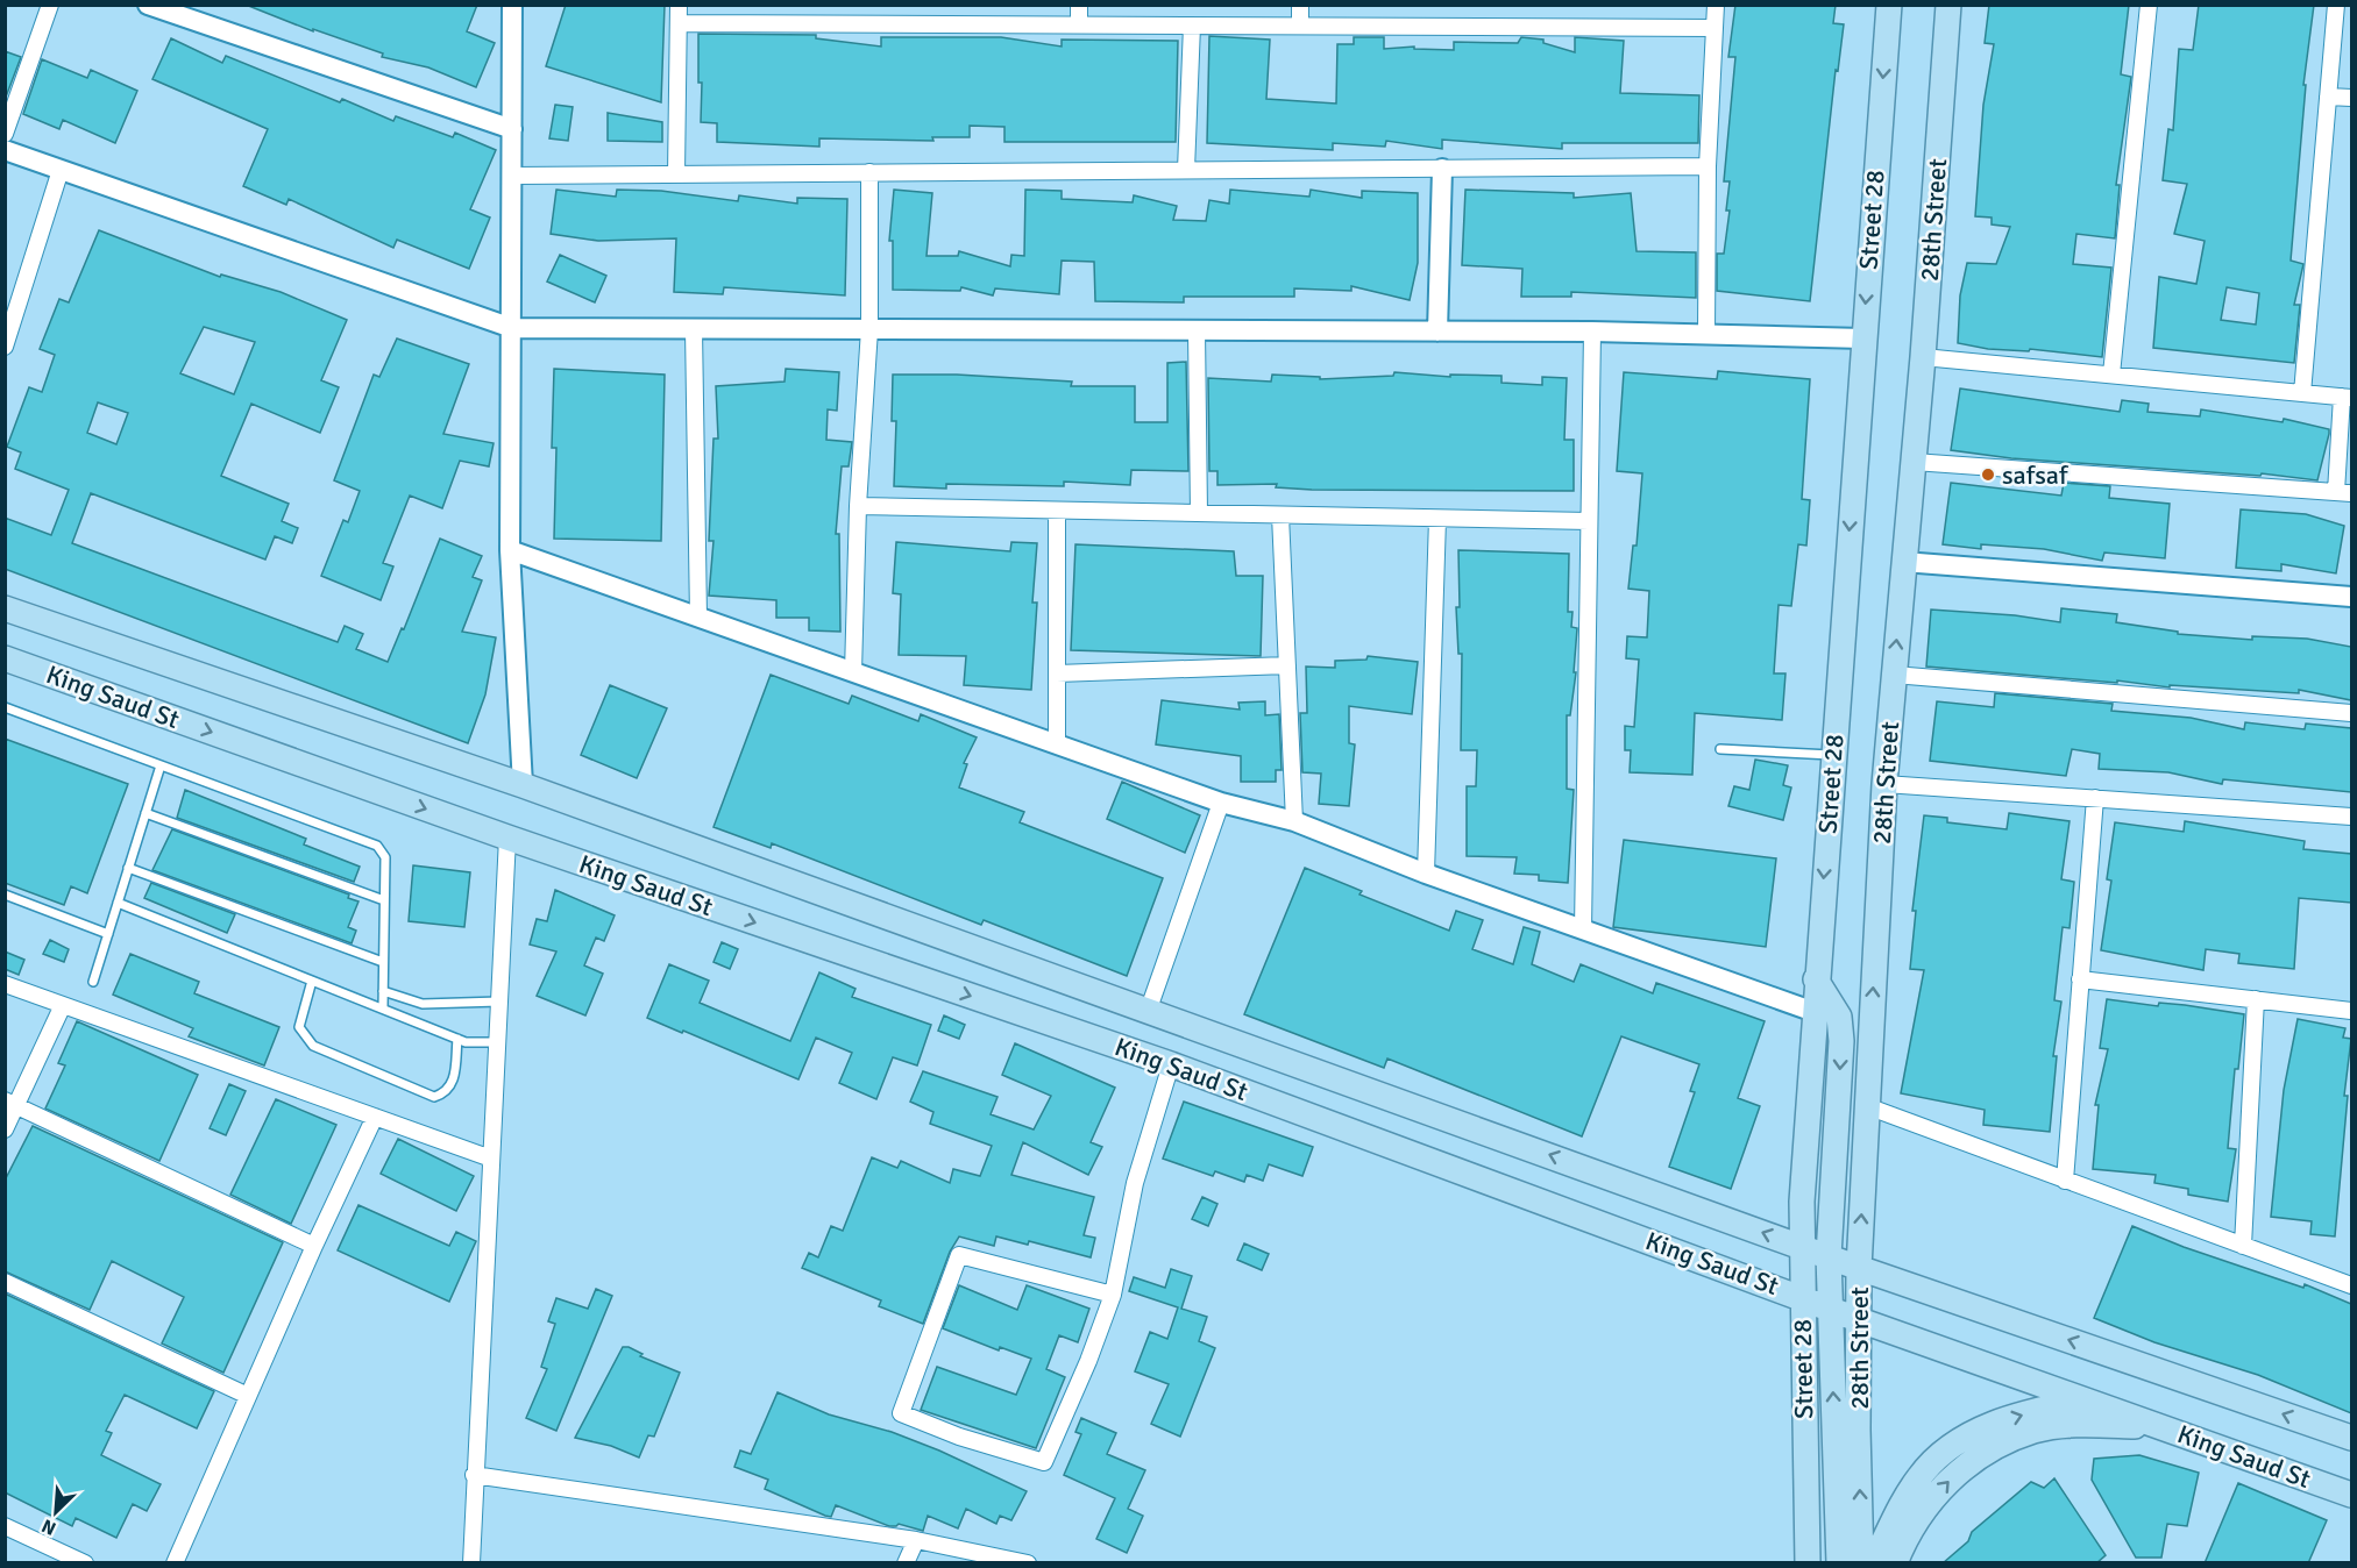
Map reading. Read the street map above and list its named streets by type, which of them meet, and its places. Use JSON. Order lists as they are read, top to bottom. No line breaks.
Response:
{"streets":{"main road":["Street 28","28th Street","King Saud St"]},"crossings":[["Street 28","King Saud St"],["28th Street","King Saud St"]],"one_way":["Street 28"],"places":["safsaf"],"north":"bottom left"}
